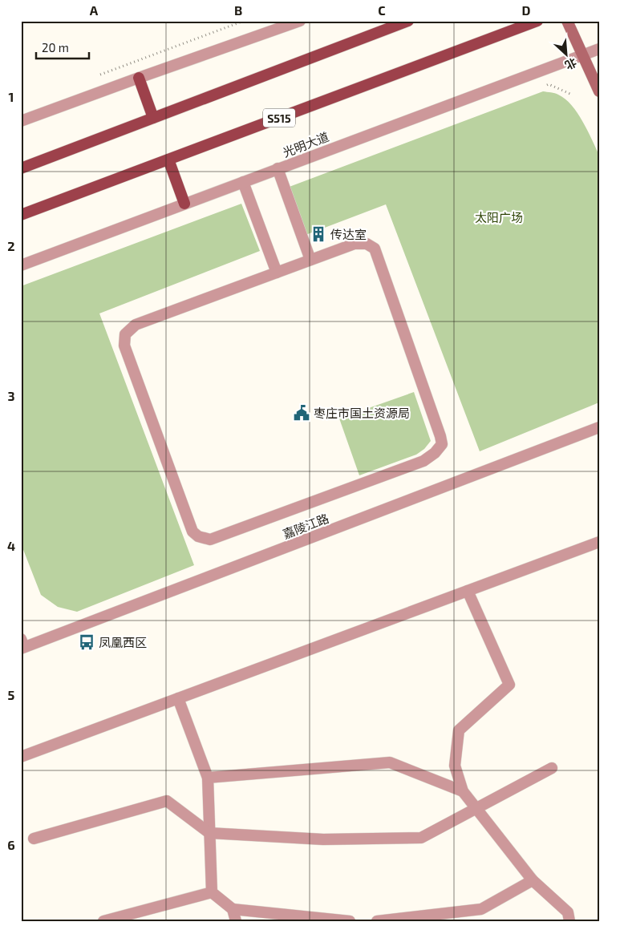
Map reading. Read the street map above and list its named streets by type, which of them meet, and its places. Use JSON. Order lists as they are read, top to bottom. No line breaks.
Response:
{"streets":{"main road":["S515"],"street":["光明大道","嘉陵江路"]},"parks":["太阳广场"],"places":{"building":["传达室"],"public building":["枣庄市国土资源局"],"bus stop":["凤凰西区"]},"scale_bar":"20 m","north":"bottom right","grid":{"columns":["A","B","C","D"],"rows":["1","2","3","4","5","6"]}}
